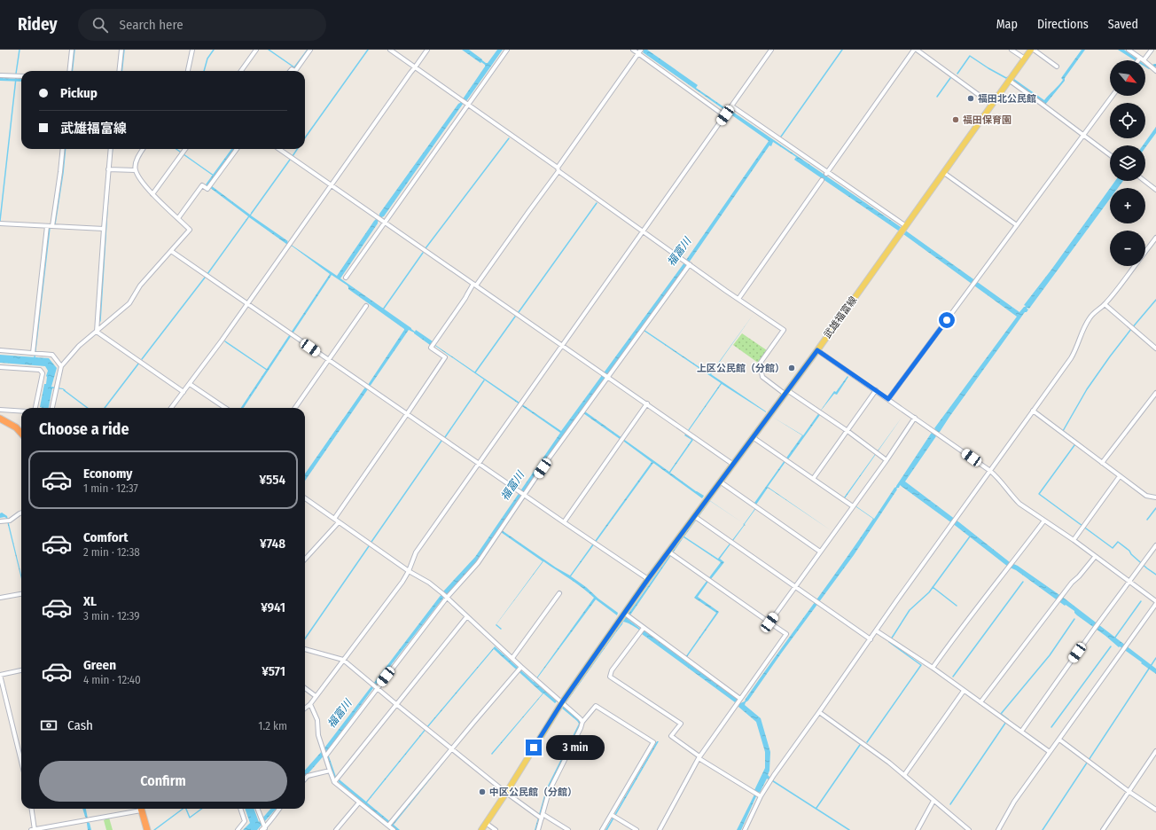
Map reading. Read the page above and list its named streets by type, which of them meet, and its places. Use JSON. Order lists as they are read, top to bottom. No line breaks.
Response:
{"streets":{"main road":["武雄福富線"]},"water":["福富川"],"places":["福田北公民館","福田保育園","上区公民館（分館）","中区公民館（分館）"],"north":"bottom right","page":{"header":"Ridey","search":"Search here","nav":["Map","Directions","Saved"],"map_buttons":["+","−"],"banner":["Pickup","武雄福富線"],"heading":"Choose a ride","list":[{"name":"Economy","note":"1 min · 12:37","value":"¥554"},{"name":"Comfort","note":"2 min · 12:38","value":"¥748"},{"name":"XL","note":"3 min · 12:39","value":"¥941"},{"name":"Green","note":"4 min · 12:40","value":"¥571"}],"pay":["Cash","1.2 km"],"bubble":"3 min","buttons":"Confirm"}}
